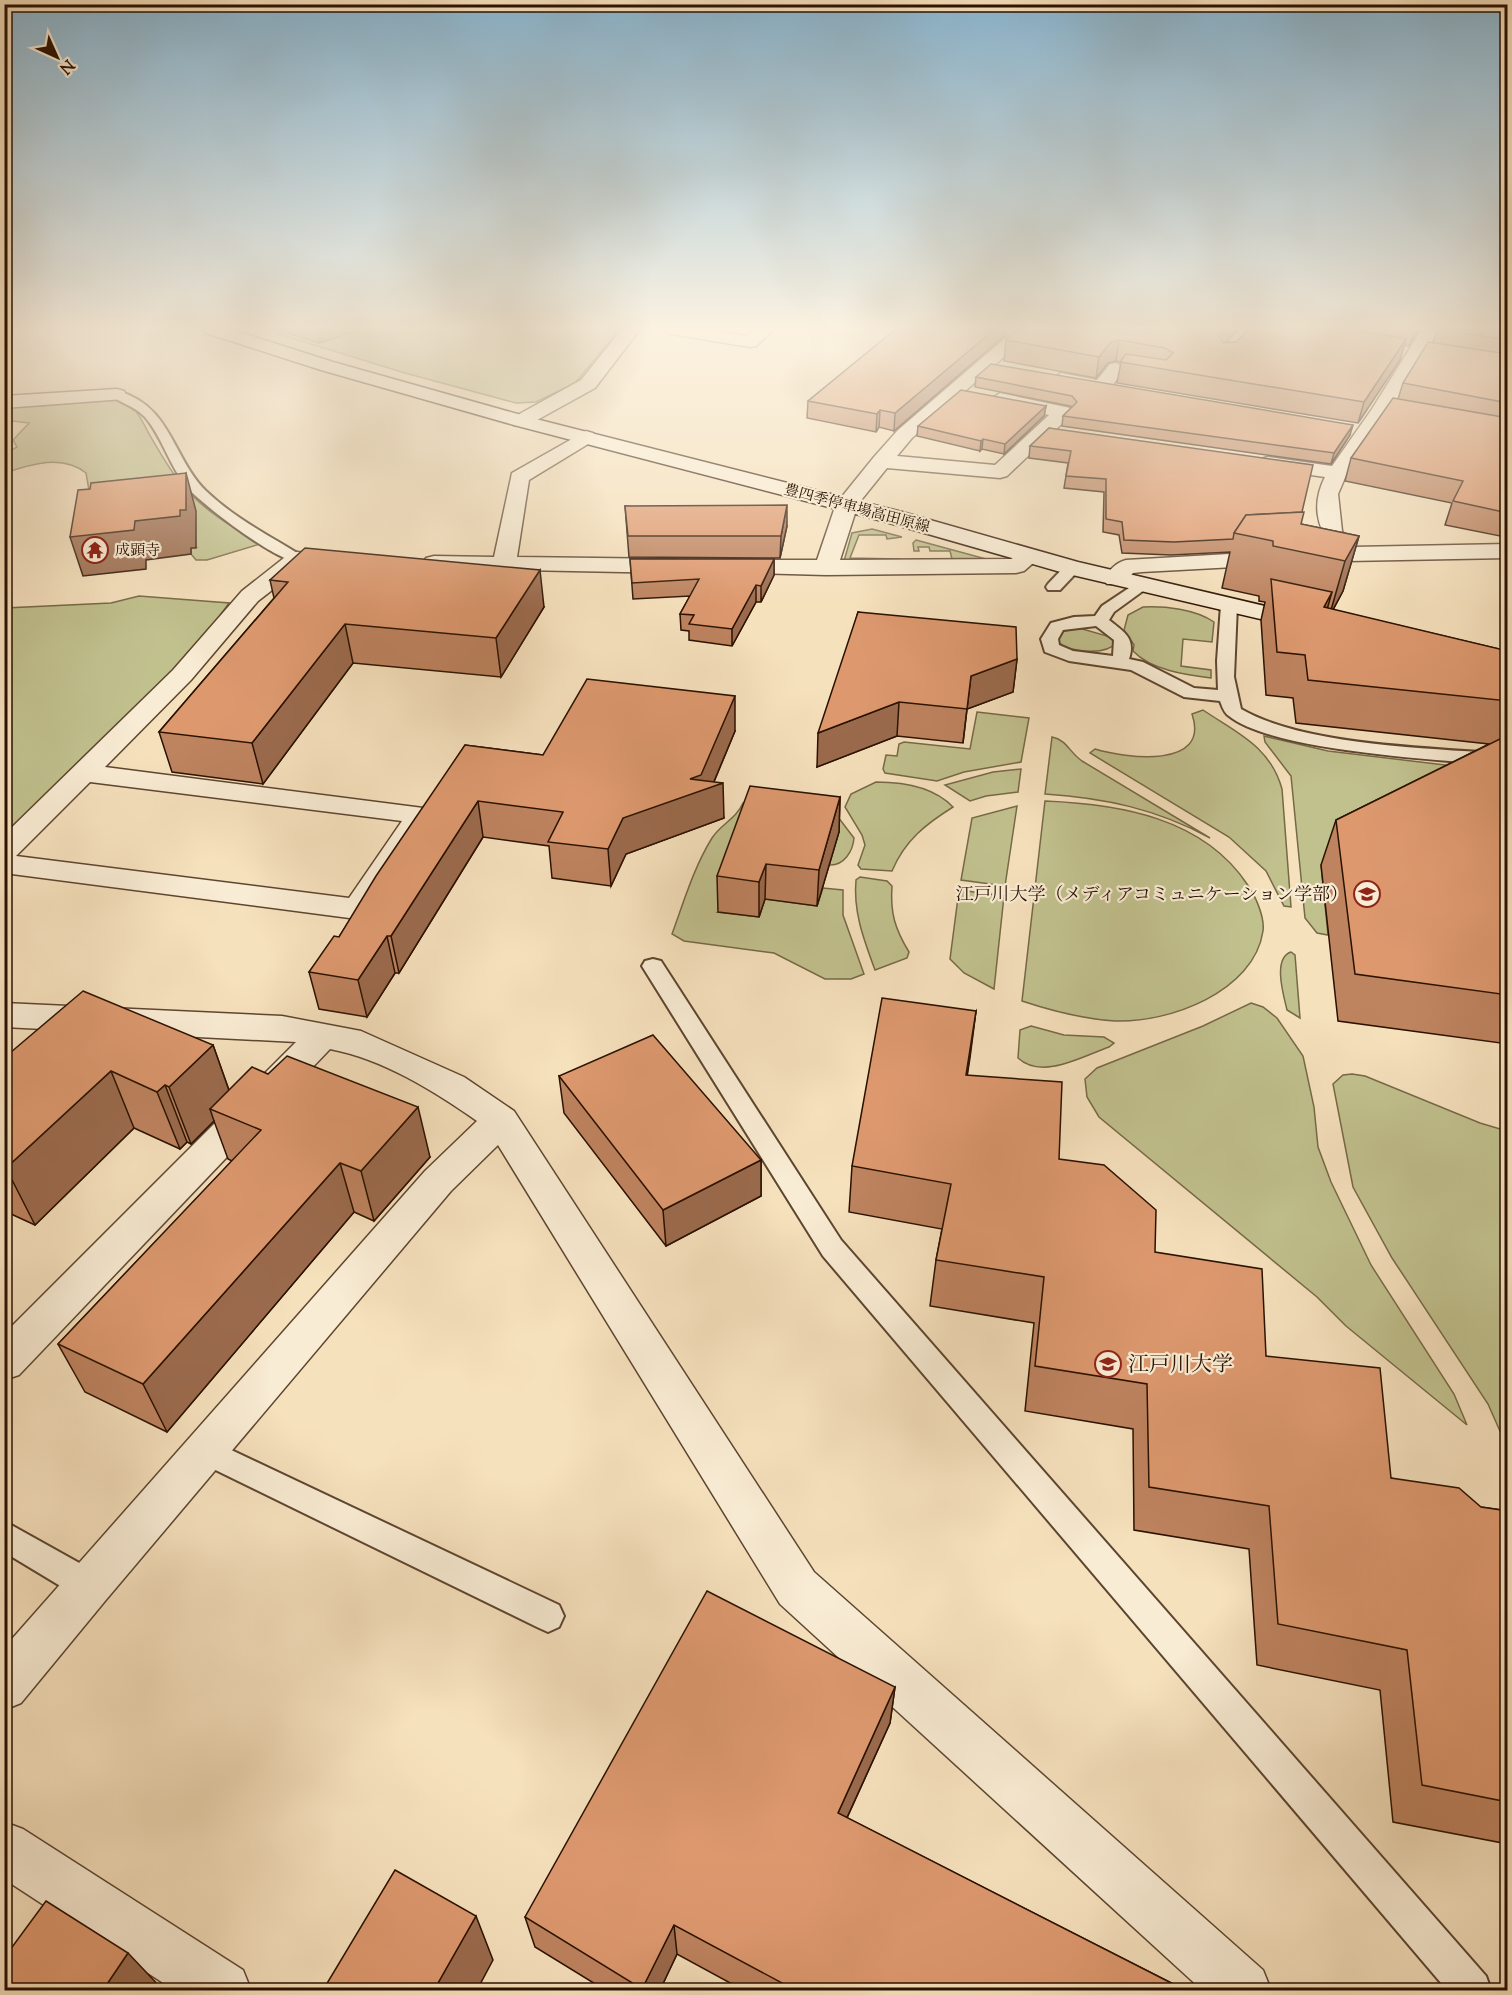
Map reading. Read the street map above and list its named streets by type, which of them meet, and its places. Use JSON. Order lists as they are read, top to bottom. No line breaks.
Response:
{"streets":{"street":["豊四季停車場高田原線"]},"places":{"temple":["成顕寺"],"school or university":["江戸川大学（メディアコミュニケーション学部）","江戸川大学"]},"north":"bottom right"}
